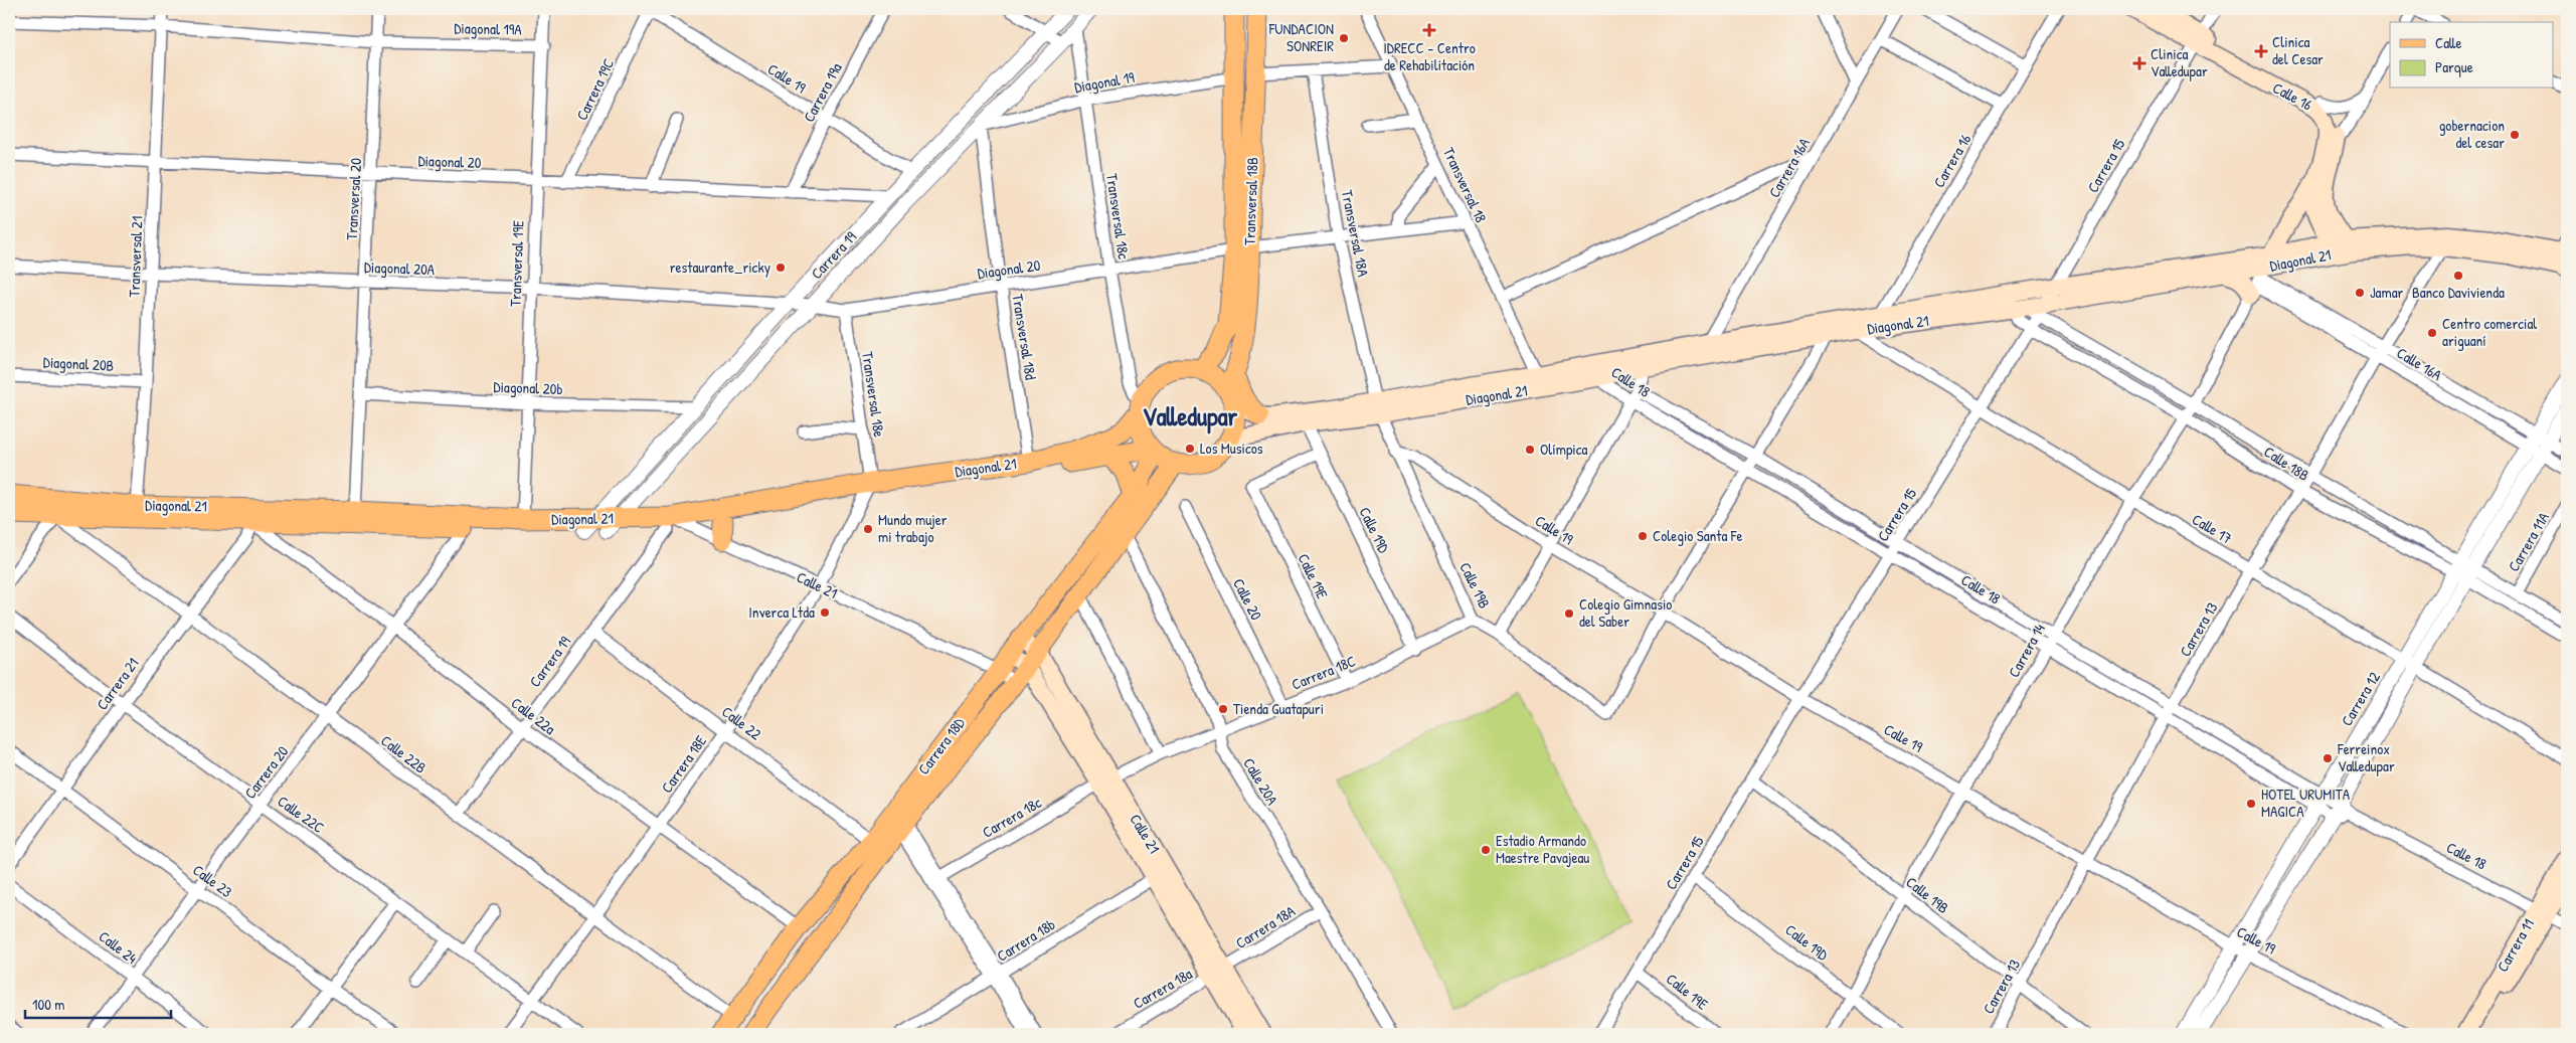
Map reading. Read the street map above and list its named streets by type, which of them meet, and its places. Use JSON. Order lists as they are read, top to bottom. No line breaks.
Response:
{"streets":{"highway":["Transversal 18B","Diagonal 21"],"main road":["Calle 16","Calle 21","Carrera 18D","Carrera 11"],"street":["Diagonal 19A","Calle 19","Diagonal 19","Carrera 19C","Carrera 19a","Carrera 16","Diagonal 20","Carrera 15","Carrera 16A","Transversal 18","Transversal 20","Transversal 18c","Transversal 18A","Carrera 19","Transversal 21","Transversal 19E","Diagonal 20A","Transversal 18d","Diagonal 20B","Calle 16A","Calle 18","Diagonal 20b","Transversal 18e","Calle 18B","Calle 17","Calle 19D","Carrera 11A","Calle 19E","Calle 19B","Calle 20","Carrera 13","Carrera 14","Carrera 18C","Carrera 21","Carrera 12","Calle 22a","Calle 22","Calle 22B","Carrera 18E","Carrera 20","Calle 20A","Calle 22C","Carrera 18c","Calle 23","Carrera 18A","Carrera 18b","Calle 24","Carrera 18a"]},"crossings":[["Diagonal 19A","Transversal 20"],["Diagonal 19A","Transversal 21"],["Diagonal 19A","Transversal 19E"],["Calle 19","Carrera 19C"],["Calle 19","Carrera 19a"],["Calle 19","Carrera 16"],["Calle 19","Carrera 15"],["Calle 19","Carrera 19"],["Calle 19","Calle 19B"],["Calle 19","Carrera 13"],["Calle 19","Carrera 14"],["Calle 19","Carrera 12"],["Diagonal 19","Transversal 18B"],["Diagonal 19","Transversal 18c"],["Diagonal 19","Carrera 19"],["Diagonal 19","Transversal 18d"],["Carrera 19C","Diagonal 20"],["Carrera 19a","Diagonal 20"],["Calle 16","Carrera 15"],["Calle 16","Diagonal 21"],["Carrera 16","Diagonal 21"],["Carrera 16","Calle 18"],["Carrera 16","Calle 17"],["Carrera 16","Calle 19B"],["Diagonal 20","Transversal 18"],["Diagonal 20","Transversal 20"],["Diagonal 20","Transversal 18B"],["Diagonal 20","Transversal 18c"],["Diagonal 20","Transversal 18A"],["Diagonal 20","Carrera 19"],["Diagonal 20","Transversal 21"],["Diagonal 20","Transversal 19E"],["Diagonal 20","Diagonal 20A"],["Diagonal 20","Transversal 18d"],["Diagonal 20","Transversal 18e"],["Carrera 15","Diagonal 21"],["Carrera 15","Calle 18"],["Carrera 15","Calle 18B"],["Carrera 15","Calle 17"],["Carrera 15","Calle 19D"],["Carrera 15","Calle 19E"],["Carrera 15","Calle 19B"],["Carrera 16A","Diagonal 21"],["Transversal 18","Diagonal 21"],["Transversal 20","Diagonal 21"],["Transversal 20","Diagonal 20A"],["Transversal 20","Diagonal 20b"],["Transversal 18B","Transversal 18c"],["Transversal 18B","Diagonal 21"],["Transversal 18B","Carrera 18D"],["Transversal 18c","Carrera 19"],["Transversal 18c","Diagonal 21"],["Transversal 18c","Carrera 18D"],["Transversal 18A","Diagonal 21"],["Transversal 18A","Calle 19B"],["Carrera 19","Diagonal 21"],["Carrera 19","Diagonal 20A"],["Carrera 19","Transversal 18d"],["Carrera 19","Diagonal 20b"],["Carrera 19","Calle 22a"],["Carrera 19","Calle 22"],["Carrera 19","Calle 22B"],["Transversal 21","Diagonal 21"],["Transversal 21","Diagonal 20A"],["Transversal 21","Diagonal 20B"],["Diagonal 21","Transversal 19E"],["Diagonal 21","Transversal 18d"],["Diagonal 21","Calle 16A"],["Diagonal 21","Calle 18"],["Diagonal 21","Transversal 18e"],["Diagonal 21","Calle 18B"],["Diagonal 21","Calle 17"],["Diagonal 21","Calle 19D"],["Diagonal 21","Calle 21"],["Diagonal 21","Calle 19B"],["Diagonal 21","Carrera 13"],["Diagonal 21","Carrera 14"],["Diagonal 21","Carrera 21"],["Diagonal 21","Calle 22a"],["Diagonal 21","Carrera 18D"],["Diagonal 21","Calle 22B"],["Diagonal 21","Carrera 18E"],["Diagonal 21","Carrera 20"],["Transversal 19E","Diagonal 20A"],["Transversal 19E","Diagonal 20b"],["Calle 16A","Carrera 13"],["Calle 16A","Carrera 14"],["Calle 16A","Carrera 12"],["Calle 18","Carrera 13"],["Calle 18","Carrera 14"],["Calle 18","Carrera 12"],["Calle 18","Carrera 11"],["Transversal 18e","Carrera 18E"],["Calle 18B","Carrera 11A"],["Calle 18B","Carrera 13"],["Calle 18B","Carrera 14"],["Calle 18B","Carrera 12"],["Calle 17","Carrera 13"],["Calle 17","Carrera 14"],["Calle 17","Carrera 12"],["Calle 19D","Calle 19E"],["Calle 19D","Carrera 14"],["Calle 19D","Carrera 18C"],["Calle 19E","Carrera 18C"],["Calle 21","Carrera 18C"],["Calle 21","Carrera 18D"],["Calle 21","Carrera 18E"],["Calle 21","Carrera 18c"],["Calle 21","Carrera 18A"],["Calle 21","Carrera 18b"],["Calle 21","Carrera 18a"],["Calle 19B","Carrera 13"],["Calle 19B","Carrera 14"],["Calle 19B","Carrera 18C"],["Calle 20","Carrera 18C"],["Carrera 18C","Calle 20A"],["Carrera 18C","Carrera 18c"],["Carrera 21","Calle 22a"],["Carrera 21","Calle 22B"],["Carrera 21","Calle 22C"],["Carrera 21","Calle 23"],["Calle 22a","Carrera 18D"],["Calle 22a","Carrera 18E"],["Calle 22a","Carrera 20"],["Calle 22","Carrera 18D"],["Calle 22","Carrera 18E"],["Carrera 18D","Calle 22B"],["Carrera 18D","Calle 20A"],["Calle 22B","Carrera 18E"],["Calle 22B","Carrera 20"],["Carrera 18E","Calle 22C"],["Carrera 20","Calle 22C"],["Carrera 20","Calle 23"],["Carrera 20","Calle 24"],["Calle 20A","Carrera 18A"],["Carrera 18A","Carrera 18a"]],"districts":["Valledupar"],"places":{"health":["IDRECC - Centro de Rehabilitación","Clinica del Cesar","Clinica Valledupar"],"other":["FUNDACION SONREIR","gobernacion del cesar","restaurante_ricky","Banco Davivienda","Jamar","Centro comercial ariguaní","Los Musicos","Olímpica","Mundo mujer mi trabajo","Colegio Santa Fe","Inverca Ltda","Colegio Gimnasio del Saber","Tienda Guatapuri","Ferreinox Valledupar","HOTEL URUMITA MAGICA","Estadio Armando Maestre Pavajeau"]},"legend":["Calle","Parque"],"scale_bar":"100 m"}
